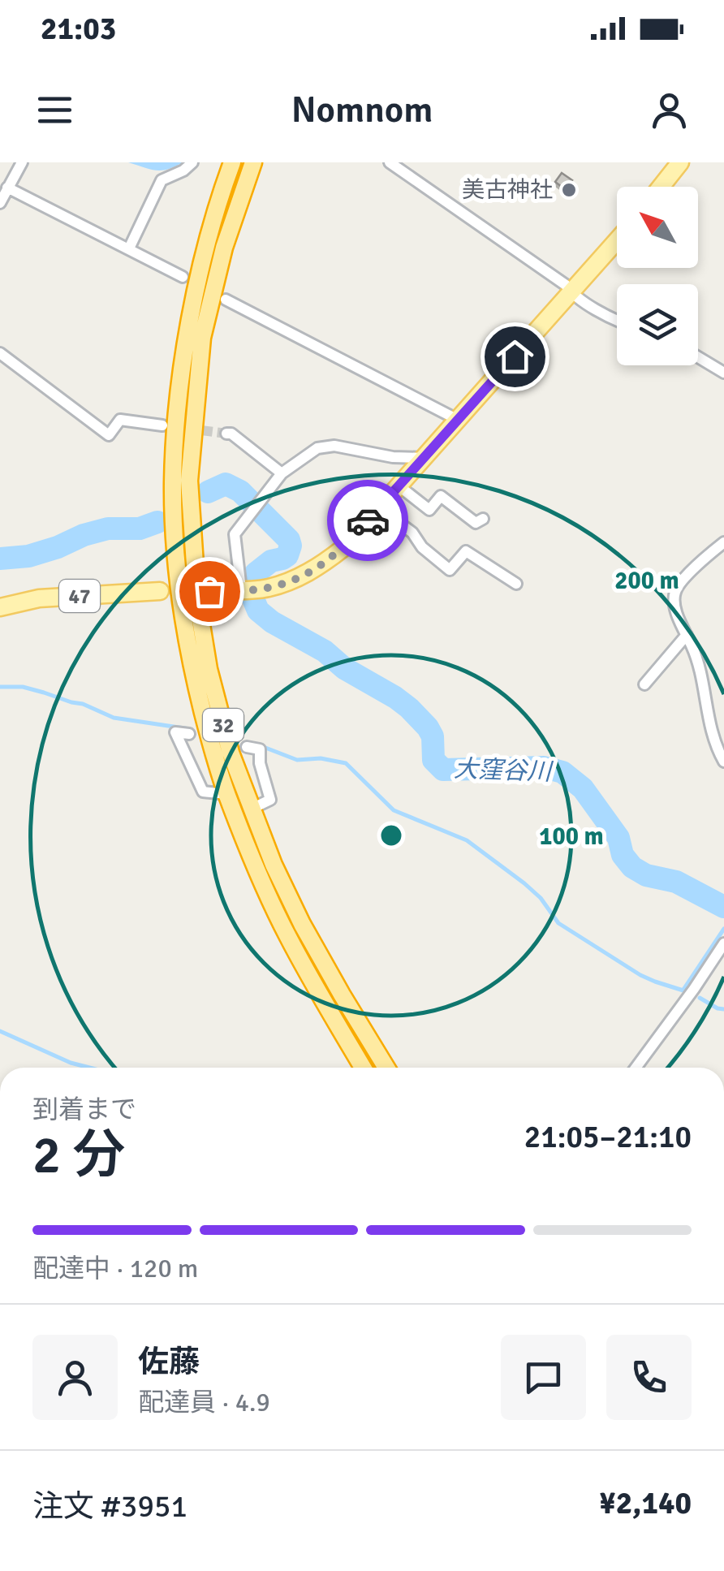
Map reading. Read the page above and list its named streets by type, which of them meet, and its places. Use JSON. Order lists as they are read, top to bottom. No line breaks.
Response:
{"streets":{"highway":["32"],"main road":["47"]},"water":["大窪谷川"],"places":["美古神社"],"north":"top left","page":{"status":"21:03","header":"Nomnom","heading":["2 分","到着まで","21:05–21:10"],"panel":["佐藤","配達員 · 4.9","注文 #3951","¥2,140"],"bar":"配達中 · 120 m"},"rings":["200 m","100 m"]}
